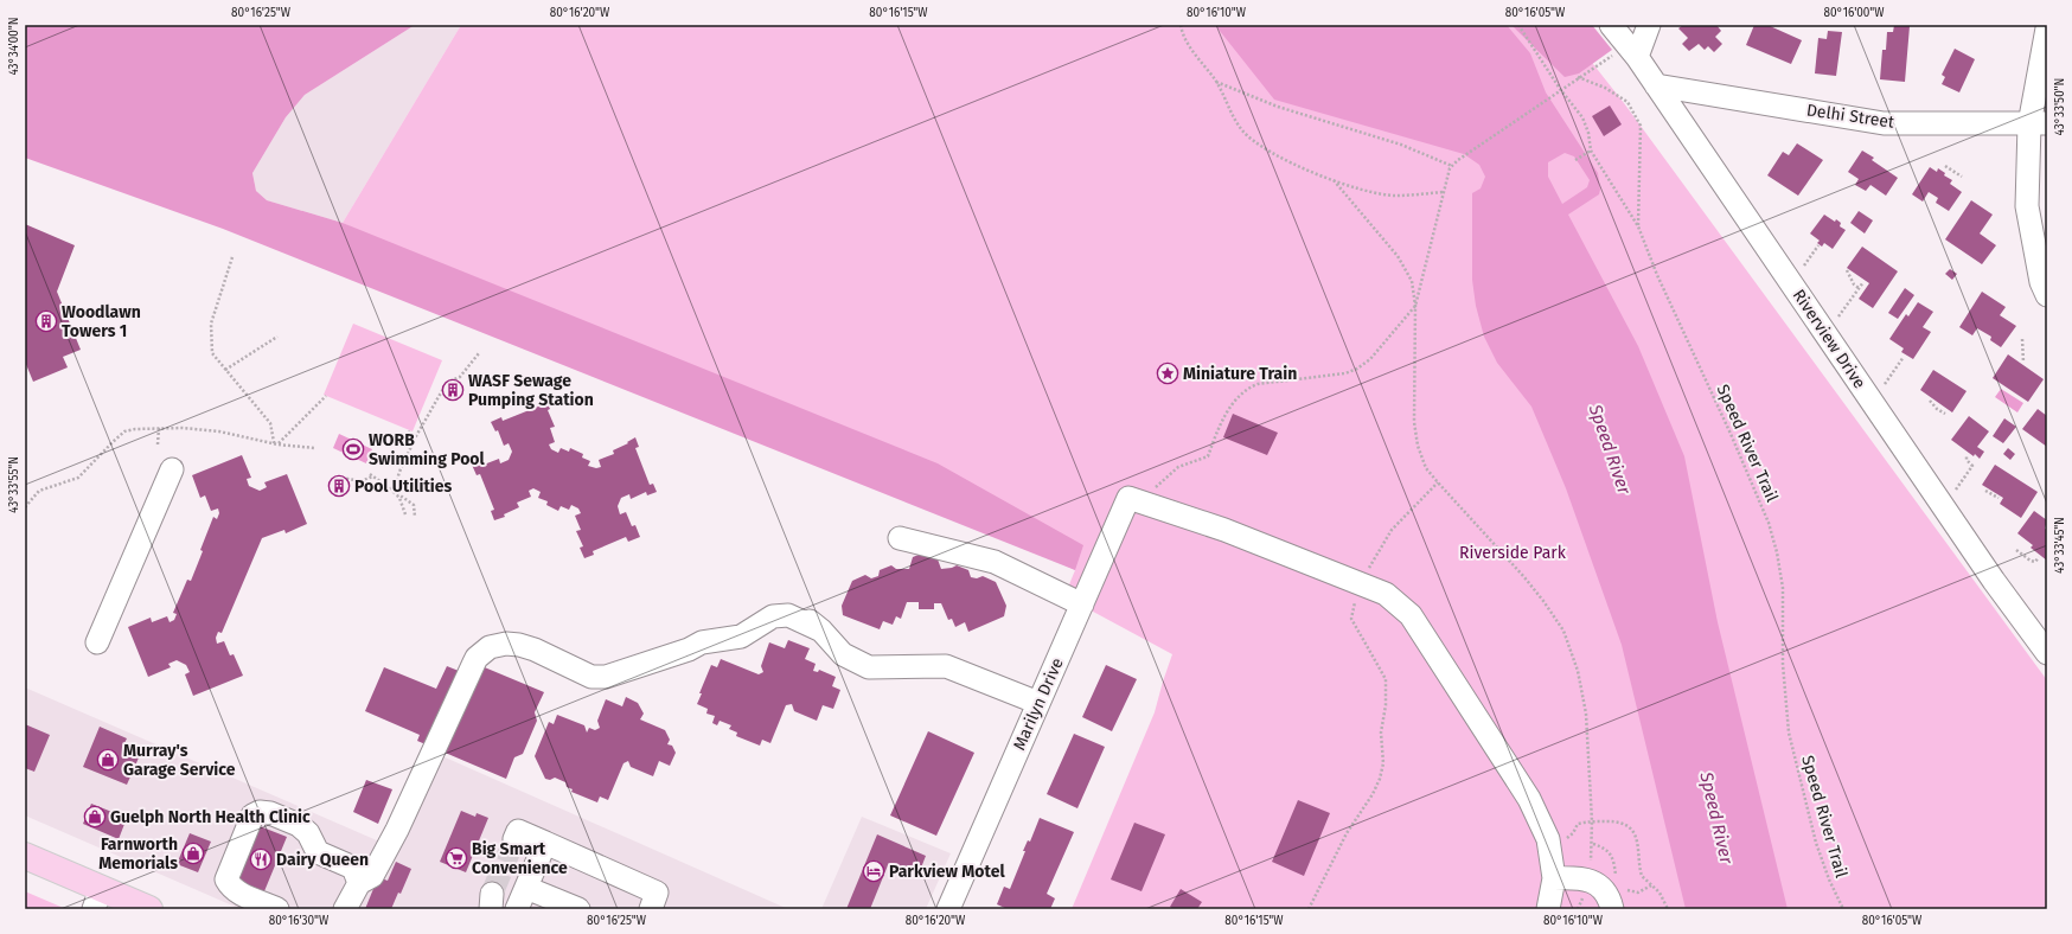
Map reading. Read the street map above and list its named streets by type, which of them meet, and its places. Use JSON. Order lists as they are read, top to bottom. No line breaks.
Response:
{"streets":{"street":["Delhi Street","Riverview Drive","Marilyn Drive"],"path":["Speed River Trail"]},"crossings":[["Delhi Street","Riverview Drive"]],"water":["Speed River"],"parks":["Riverside Park"],"places":{"building":["Woodlawn Towers 1","WASF Sewage Pumping Station","Pool Utilities"],"place":["Miniature Train"],"sports":["WORB Swimming Pool"],"shop":["Murray's Garage Service","Guelph North Health Clinic","Farnworth Memorials"],"supermarket":["Big Smart Convenience"],"restaurant":["Dairy Queen"],"hotel":["Parkview Motel"]},"coordinates":["80°16'25\"W","80°16'20\"W","80°16'15\"W","80°16'10\"W","80°16'05\"W","80°16'00\"W","43°34'00\"N","43°33'50\"N","43°33'55\"N","43°33'45\"N","80°16'30\"W"]}
